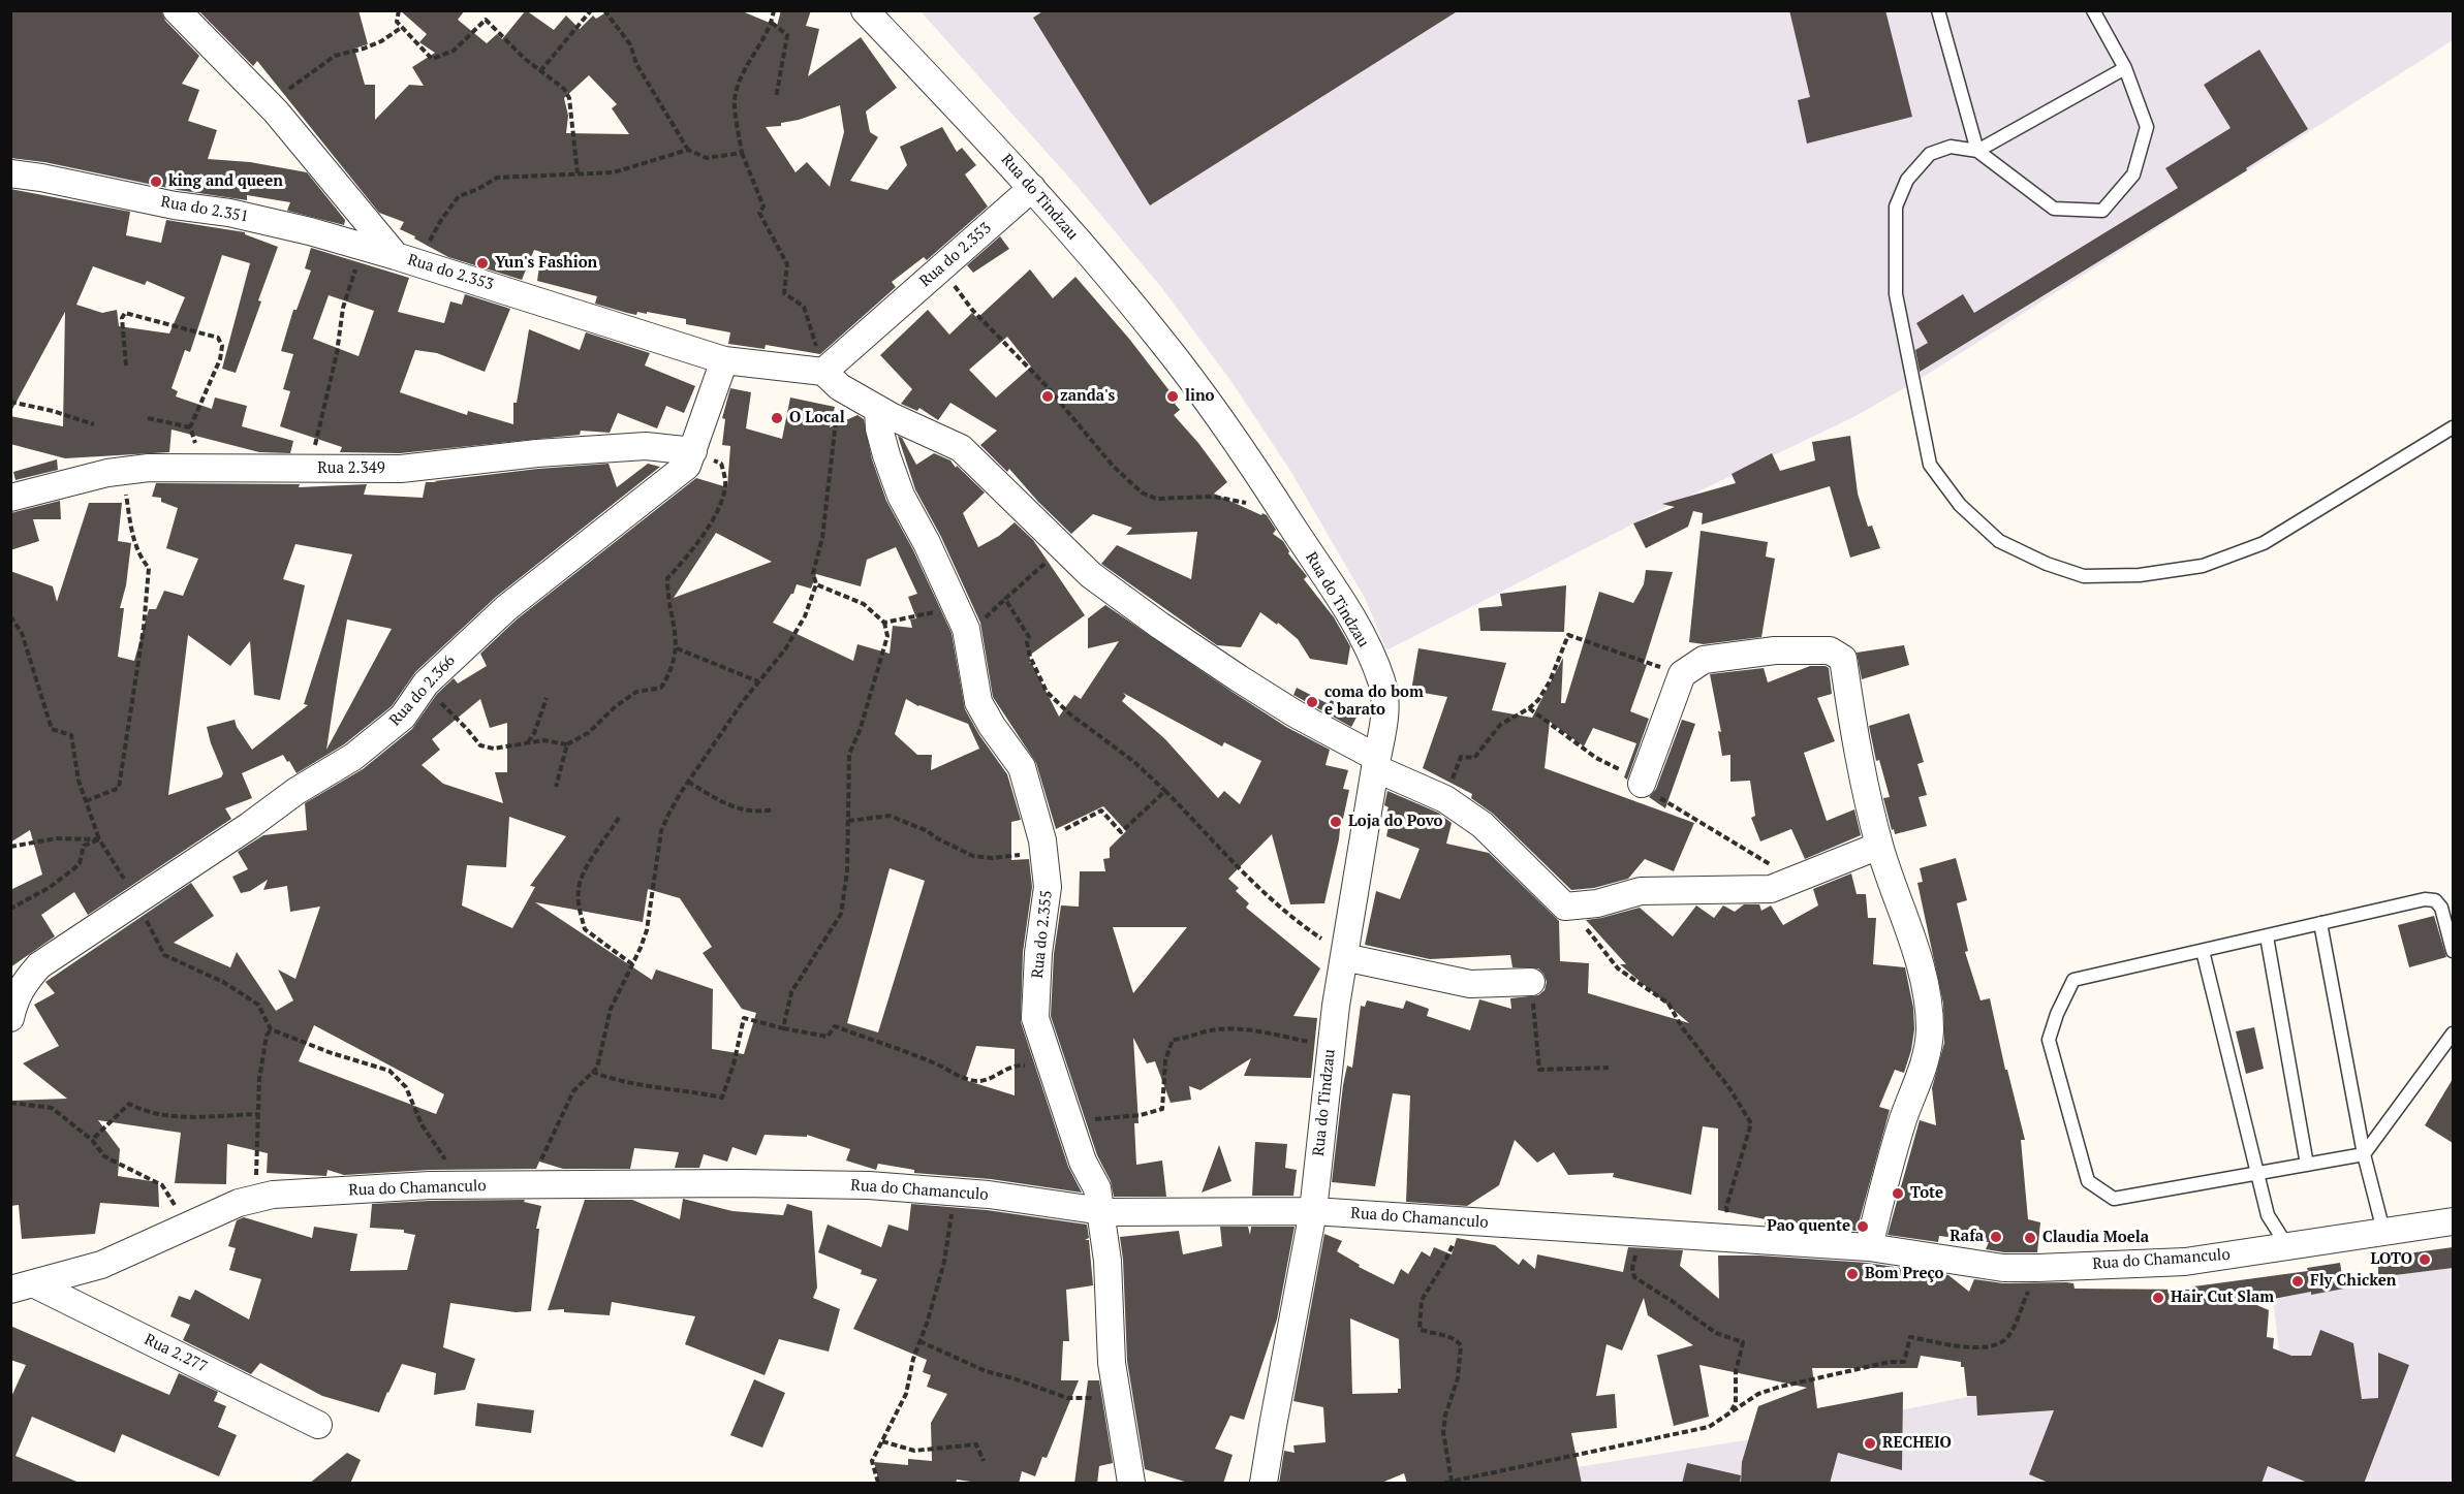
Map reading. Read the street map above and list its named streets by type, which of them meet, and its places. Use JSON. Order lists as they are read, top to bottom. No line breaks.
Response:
{"streets":{"street":["Rua do Tindzau","Rua do 2.351","Rua do 2.353","Rua 2.349","Rua do 2.366","Rua do 2.355","Rua do Chamanculo","Rua 2.277"]},"crossings":[["Rua do Tindzau","Rua do 2.353"],["Rua do Tindzau","Rua do Chamanculo"],["Rua do 2.351","Rua do 2.353"],["Rua do 2.353","Rua do 2.366"],["Rua 2.349","Rua do 2.366"],["Rua do 2.355","Rua do Chamanculo"],["Rua do Chamanculo","Rua 2.277"]],"places":["king and queen","Yun's Fashion","zanda's","lino","O Local","coma do bom e barato","Loja do Povo","Tote","Pao quente","Rafa","Claudia Moela","LOTO","Bom Preço","Fly Chicken","Hair Cut Slam","RECHEIO"]}
